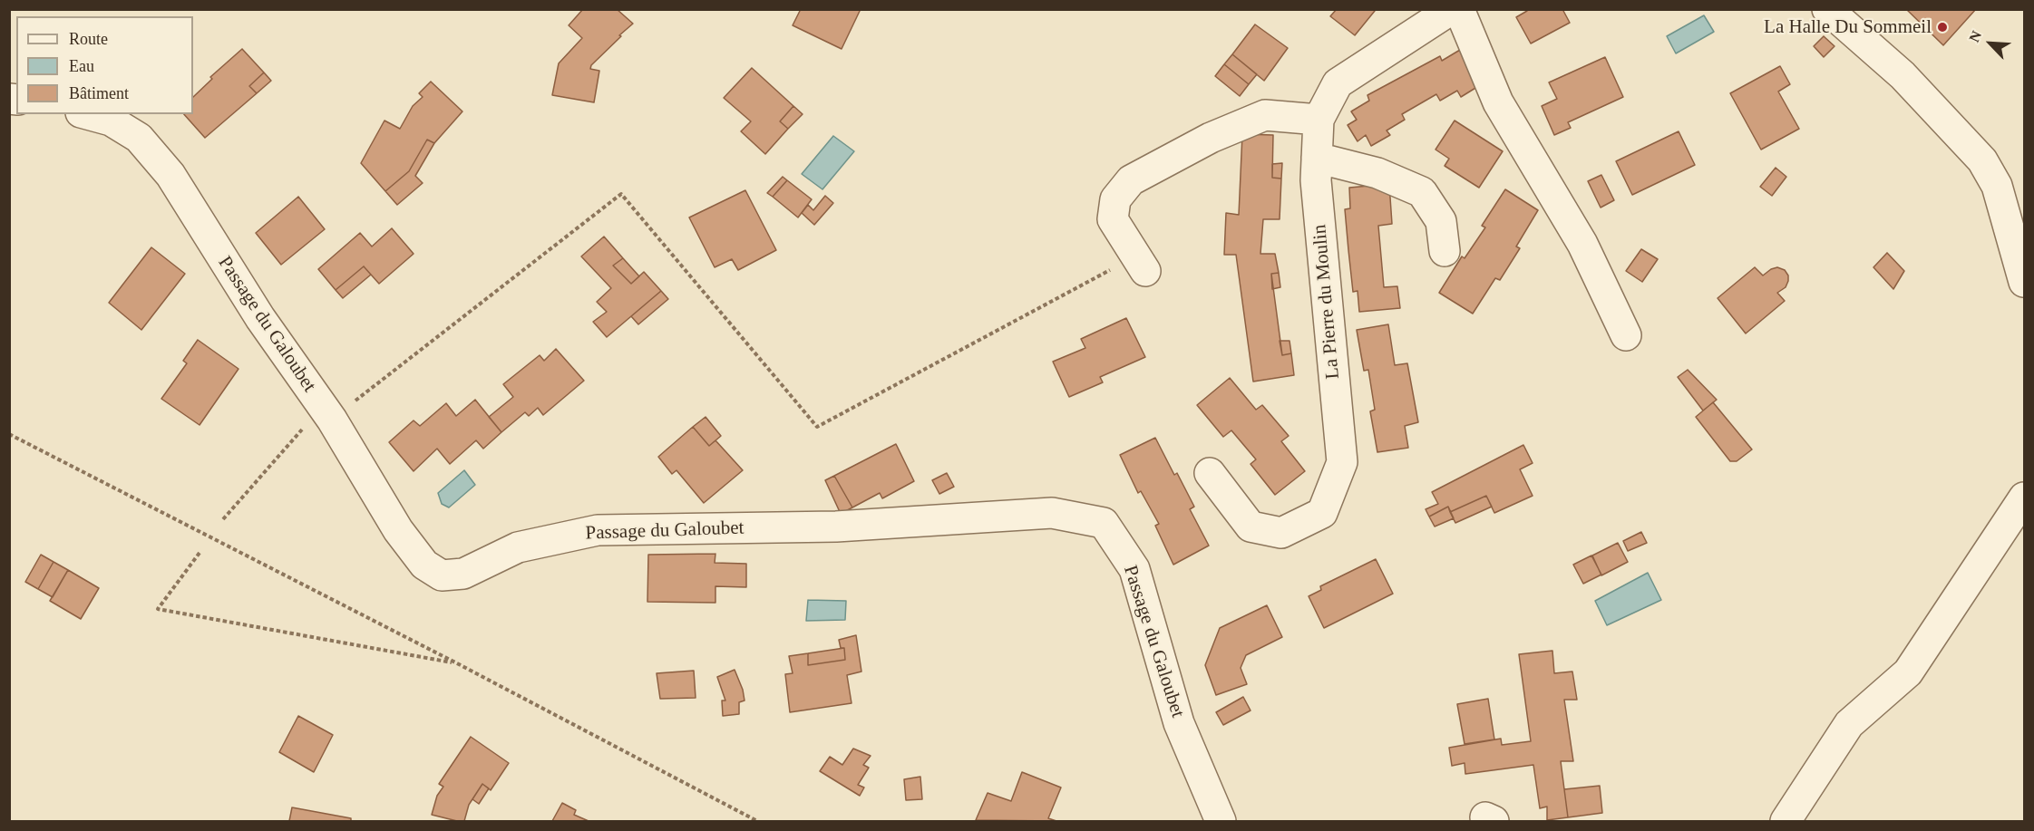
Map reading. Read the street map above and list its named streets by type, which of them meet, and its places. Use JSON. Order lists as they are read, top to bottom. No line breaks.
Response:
{"streets":{"street":["La Pierre du Moulin","Passage du Galoubet"]},"places":["La Halle Du Sommeil"],"legend":["Route","Eau","Bâtiment"],"north":"top left"}
